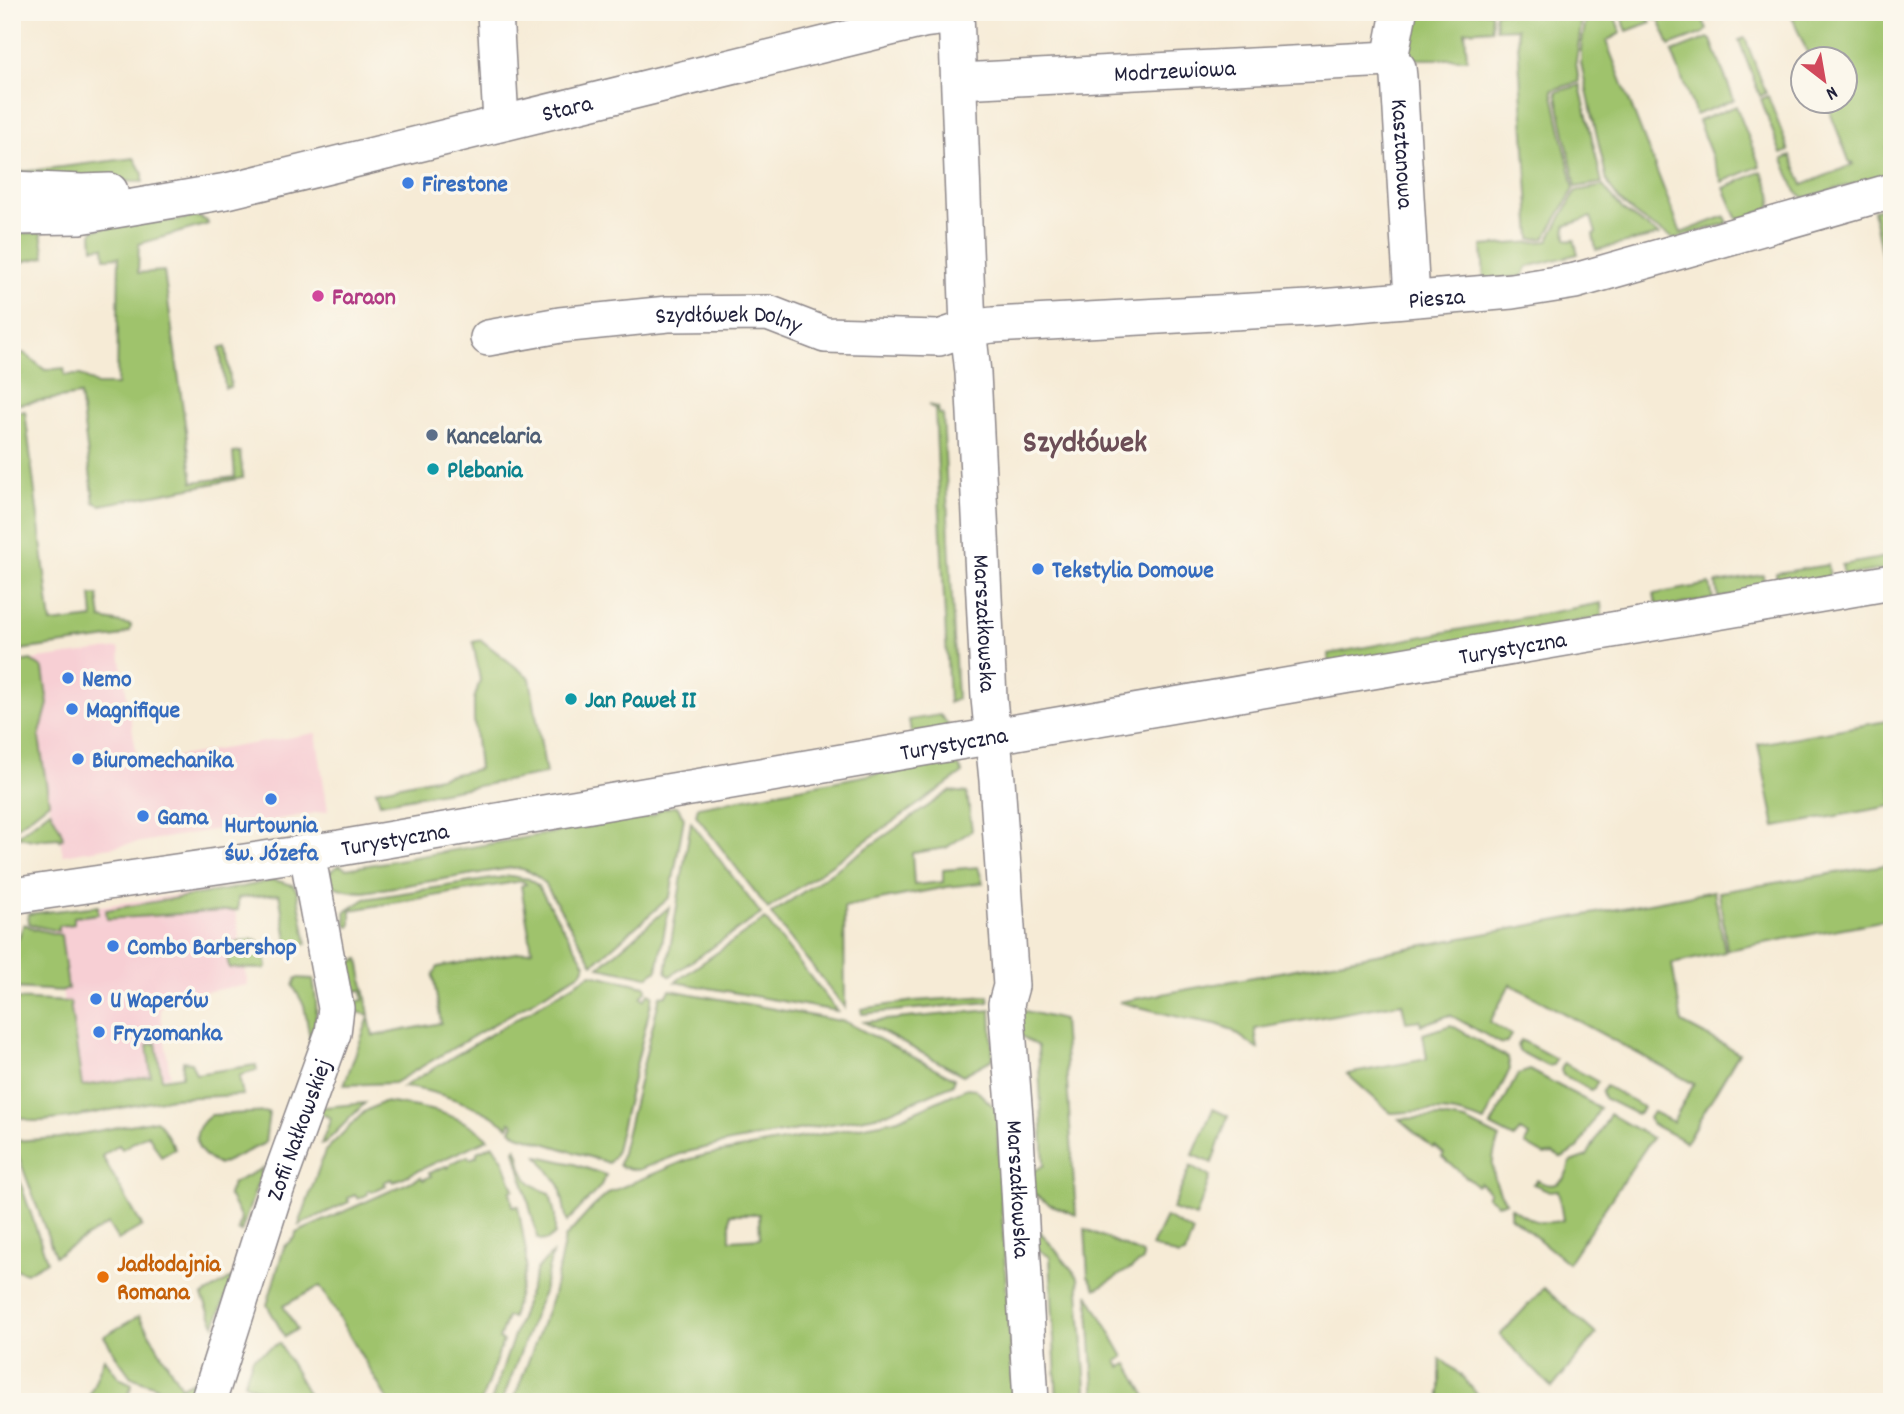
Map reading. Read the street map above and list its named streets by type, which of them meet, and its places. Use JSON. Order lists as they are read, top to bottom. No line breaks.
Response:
{"streets":{"street":["Modrzewiowa","Stara","Kasztanowa","Piesza","Szydłówek Dolny","Marszałkowska","Turystyczna","Zofii Nałkowskiej"]},"crossings":[["Modrzewiowa","Kasztanowa"],["Modrzewiowa","Marszałkowska"],["Stara","Marszałkowska"],["Kasztanowa","Piesza"],["Piesza","Szydłówek Dolny"],["Piesza","Marszałkowska"],["Szydłówek Dolny","Marszałkowska"],["Marszałkowska","Turystyczna"],["Turystyczna","Zofii Nałkowskiej"]],"districts":["Szydłówek"],"places":["Firestone","Faraon","Kancelaria","Plebania","Tekstylia Domowe","Nemo","Jan Paweł II","Magnifique","Biuromechanika","Hurtownia św. Józefa","Gama","Combo Barbershop","U Waperów","Fryzomanka","Jadłodajnia Romana"],"north":"bottom right"}
